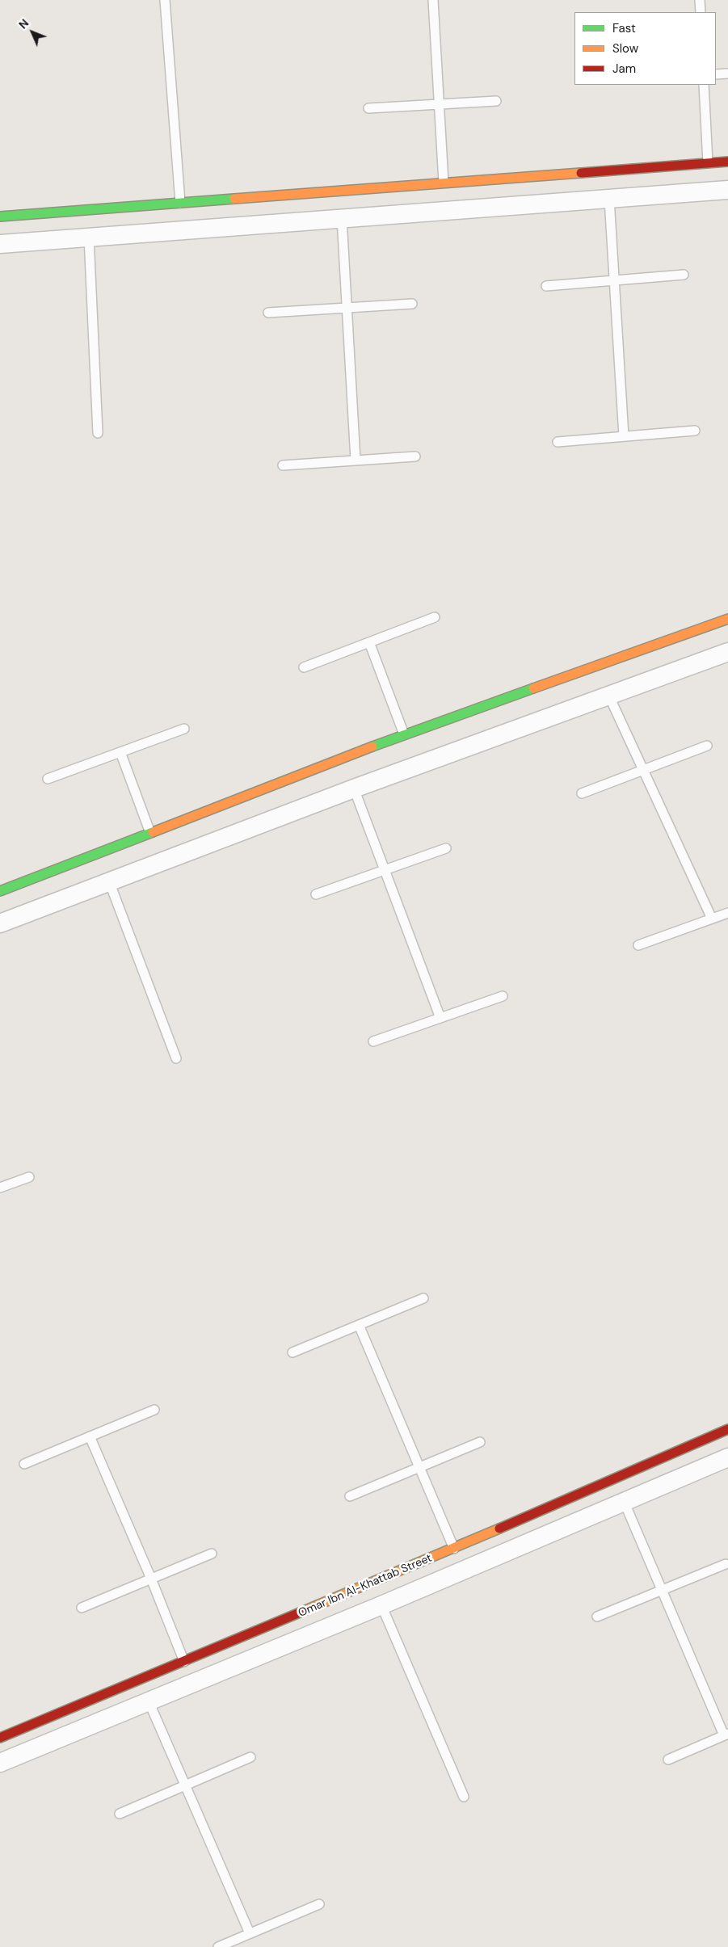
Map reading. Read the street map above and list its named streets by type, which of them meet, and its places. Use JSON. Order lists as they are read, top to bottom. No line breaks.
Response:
{"streets":{"street":["Omar Ibn Al-Khattab Street"]},"legend":["Fast","Slow","Jam"],"north":"top left"}
